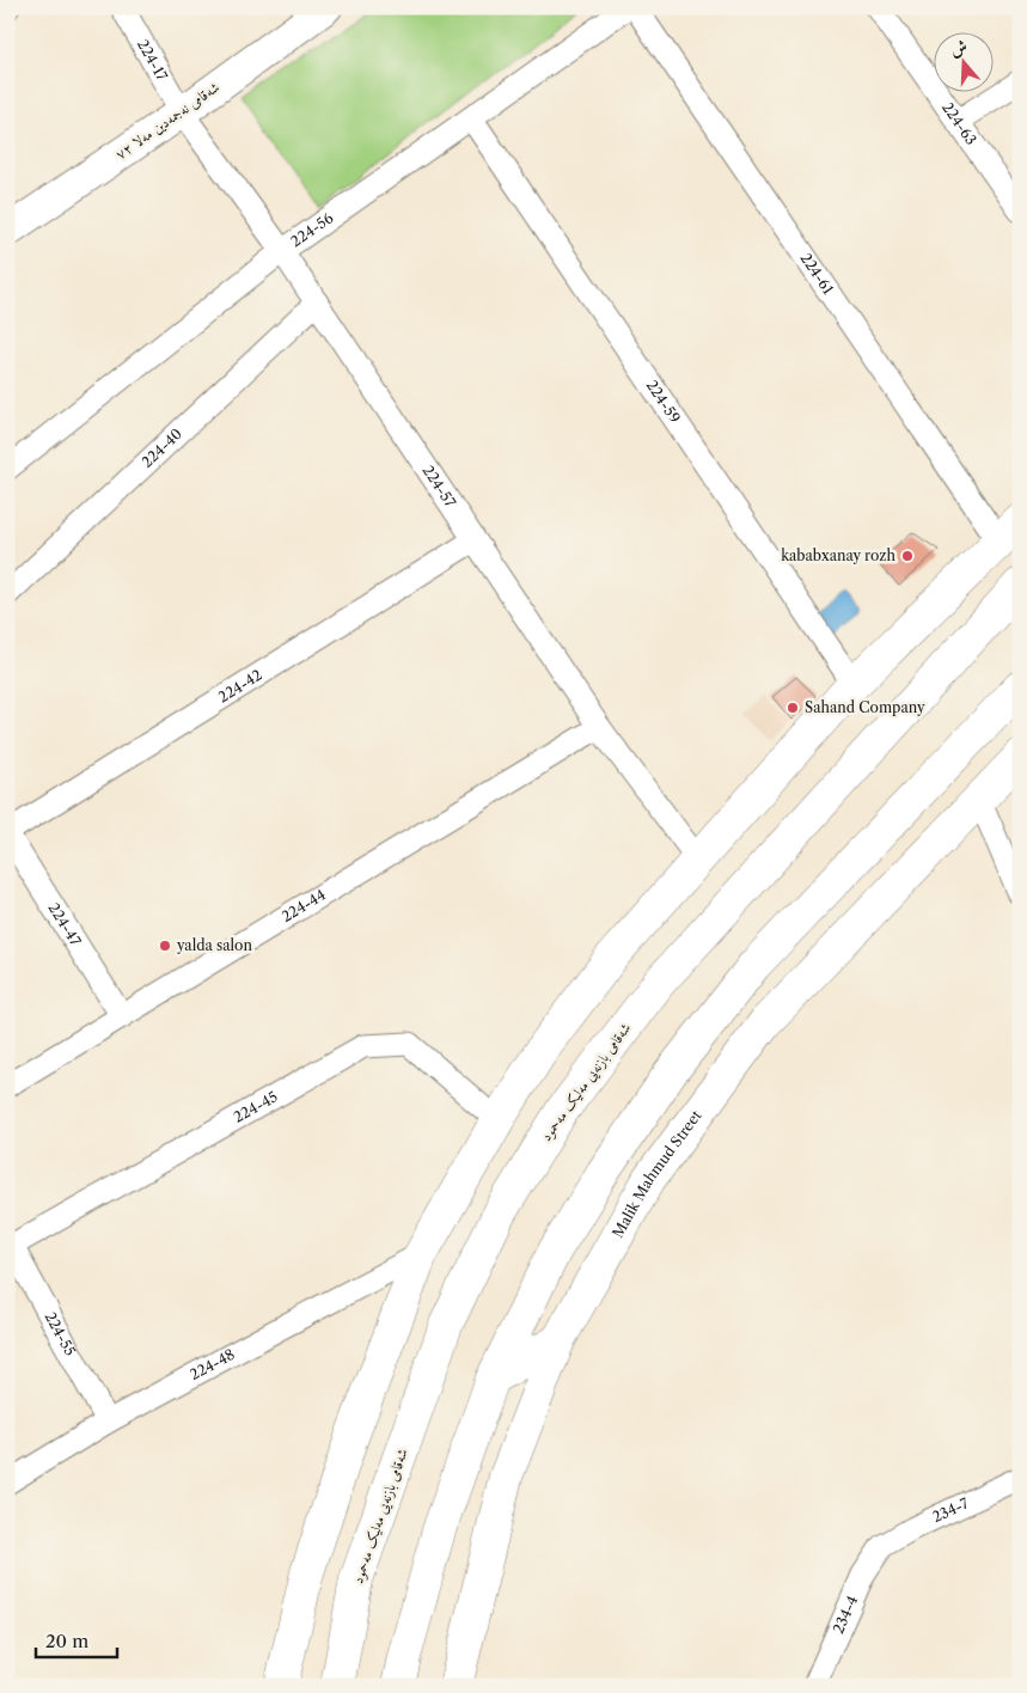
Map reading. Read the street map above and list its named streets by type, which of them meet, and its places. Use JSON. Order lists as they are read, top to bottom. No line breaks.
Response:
{"streets":{"main road":["شەقامی نەجمەدین مەلا ٧٢","شەقامی بازنەیی مەلیک مەحمود","Malik Mahmud Street"],"street":["224-17","224-63","224-56","224-61","224-59","224-40","224-57","224-42","224-44","224-47","224-45","224-55","224-48","234-7","234-4"]},"crossings":[["224-17","شەقامی نەجمەدین مەلا ٧٢"],["224-17","224-57"],["شەقامی نەجمەدین مەلا ٧٢","224-57"],["224-56","224-59"],["224-56","224-57"],["224-40","224-57"],["224-57","224-42"],["224-57","224-44"],["224-42","224-47"],["224-44","224-47"],["224-45","224-55"],["224-55","224-48"],["234-7","234-4"]],"places":["kababxanay rozh","Sahand Company","yalda salon"],"scale_bar":"20 m","north":"top"}
